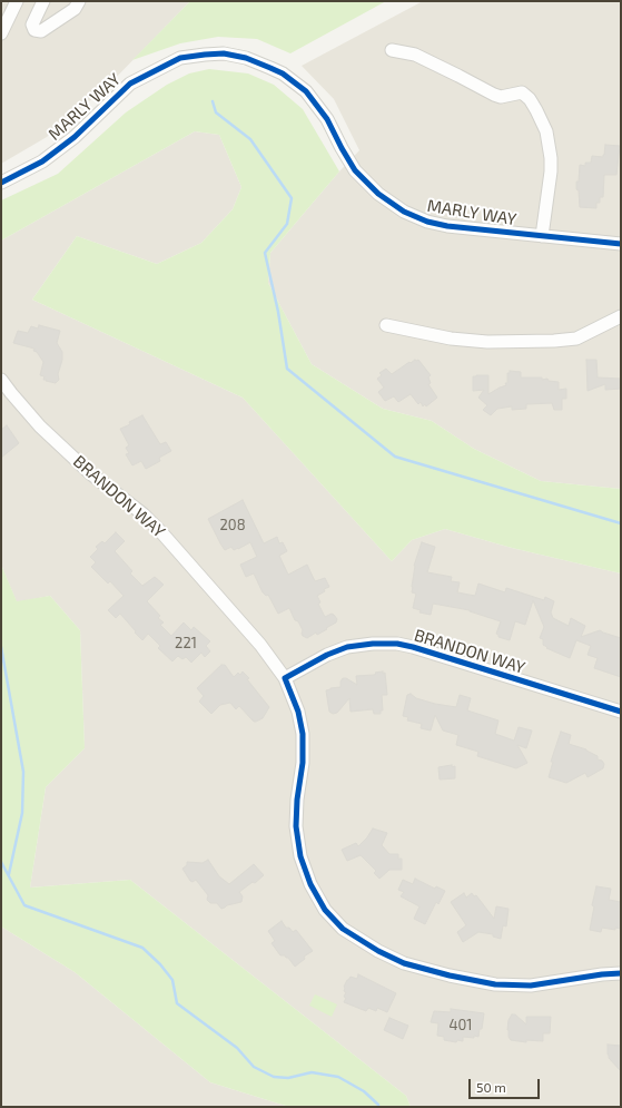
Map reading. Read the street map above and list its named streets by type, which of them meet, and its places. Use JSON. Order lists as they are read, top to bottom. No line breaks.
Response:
{"streets":{"street":["MARLY WAY","BRANDON WAY"]},"house_numbers":["208","221","401"],"scale_bar":"50 m"}
